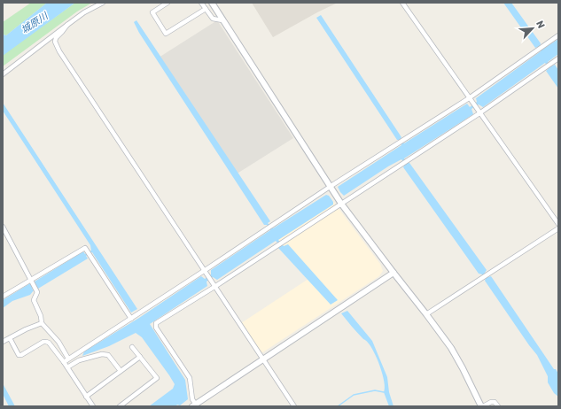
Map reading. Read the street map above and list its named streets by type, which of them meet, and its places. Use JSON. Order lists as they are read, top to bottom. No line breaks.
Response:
{"water":["城原川"],"north":"top right"}
